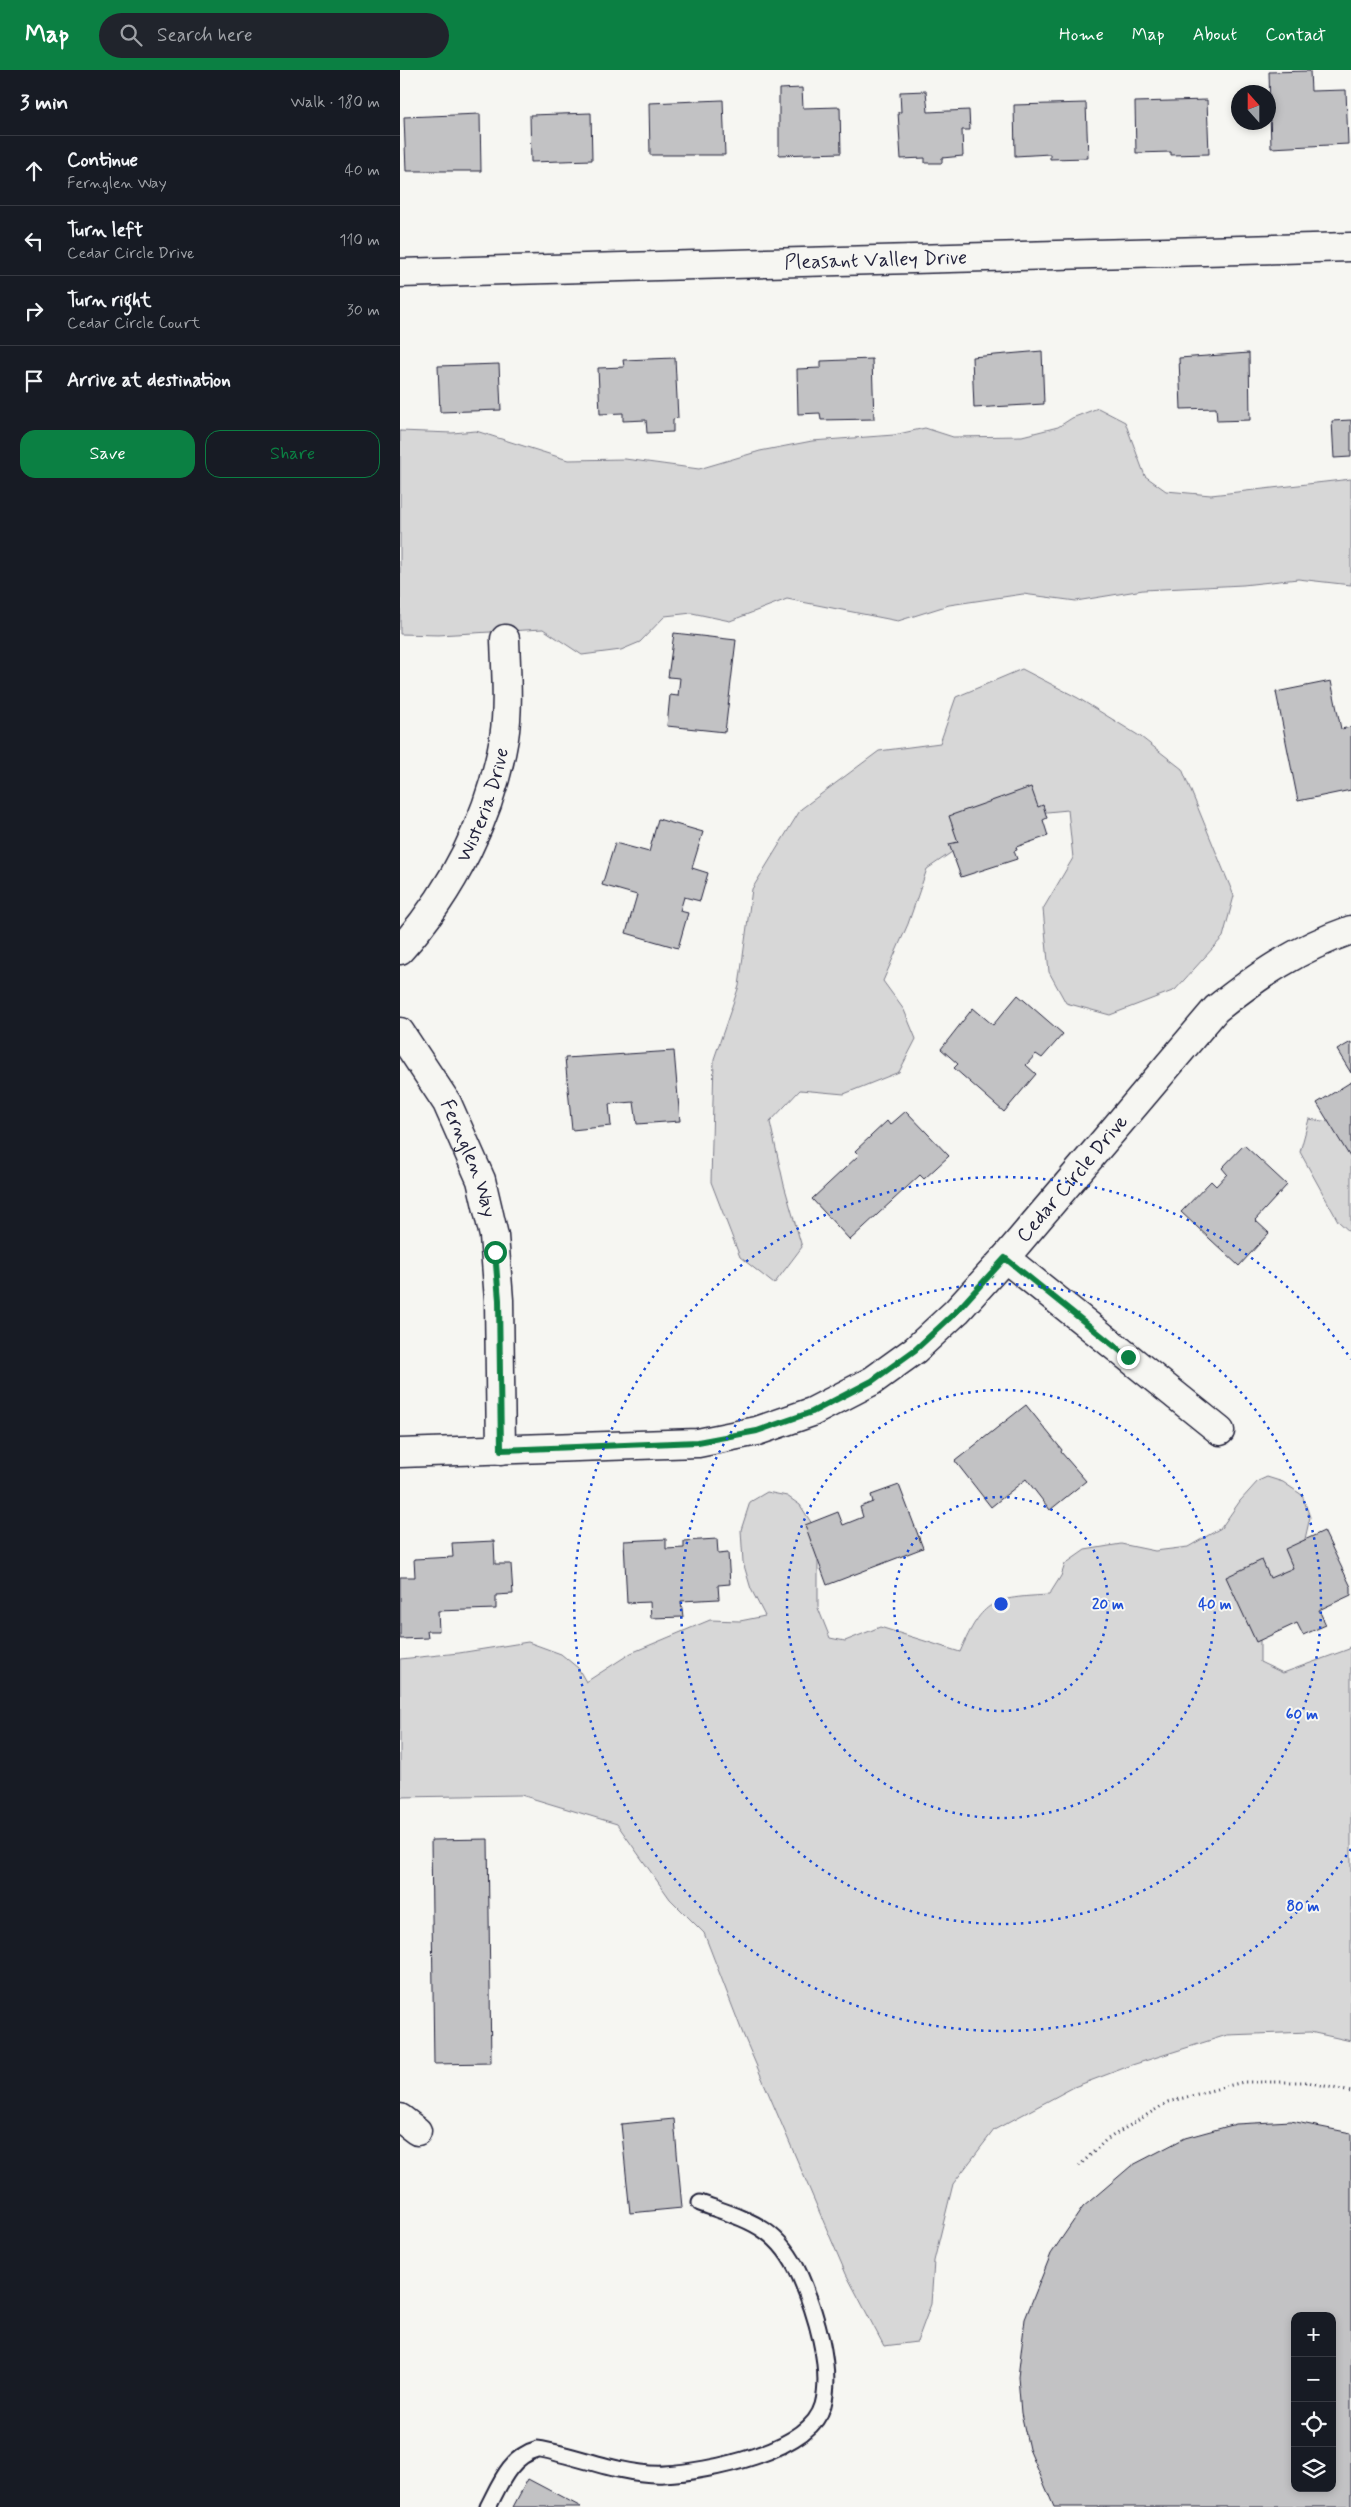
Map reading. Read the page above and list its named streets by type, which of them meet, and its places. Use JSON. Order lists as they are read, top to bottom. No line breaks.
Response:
{"streets":{"street":["Pleasant Valley Drive","Wisteria Drive","Fernglen Way","Cedar Circle Drive"]},"crossings":[["Fernglen Way","Cedar Circle Drive"]],"north":"top","page":{"header":"Map","search":"Search here","nav":["Home","Map","About","Contact"],"heading":["3 min","Walk · 180 m"],"list":[["Continue","Fernglen Way","40 m"],["Turn left","Cedar Circle Drive","110 m"],["Turn right","Cedar Circle Court","30 m"],"Arrive at destination"],"buttons":["Save","Share"],"map_buttons":["+","−"]},"rings":["20 m","40 m","60 m","80 m"]}
